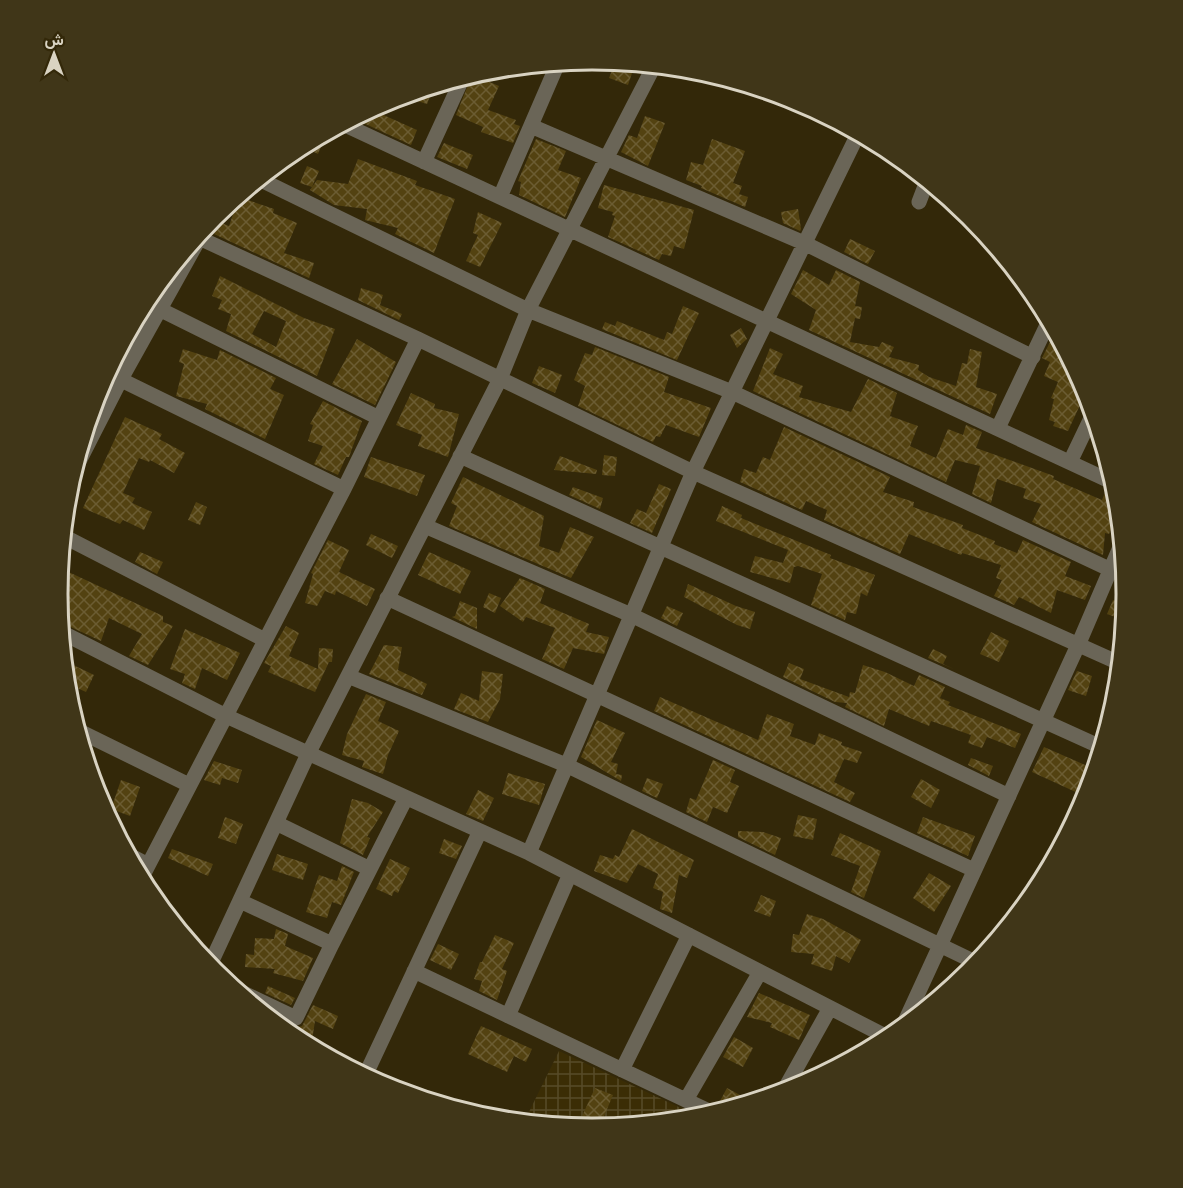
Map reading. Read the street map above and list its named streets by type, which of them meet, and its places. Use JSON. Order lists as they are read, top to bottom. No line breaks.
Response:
{"north":"top"}
